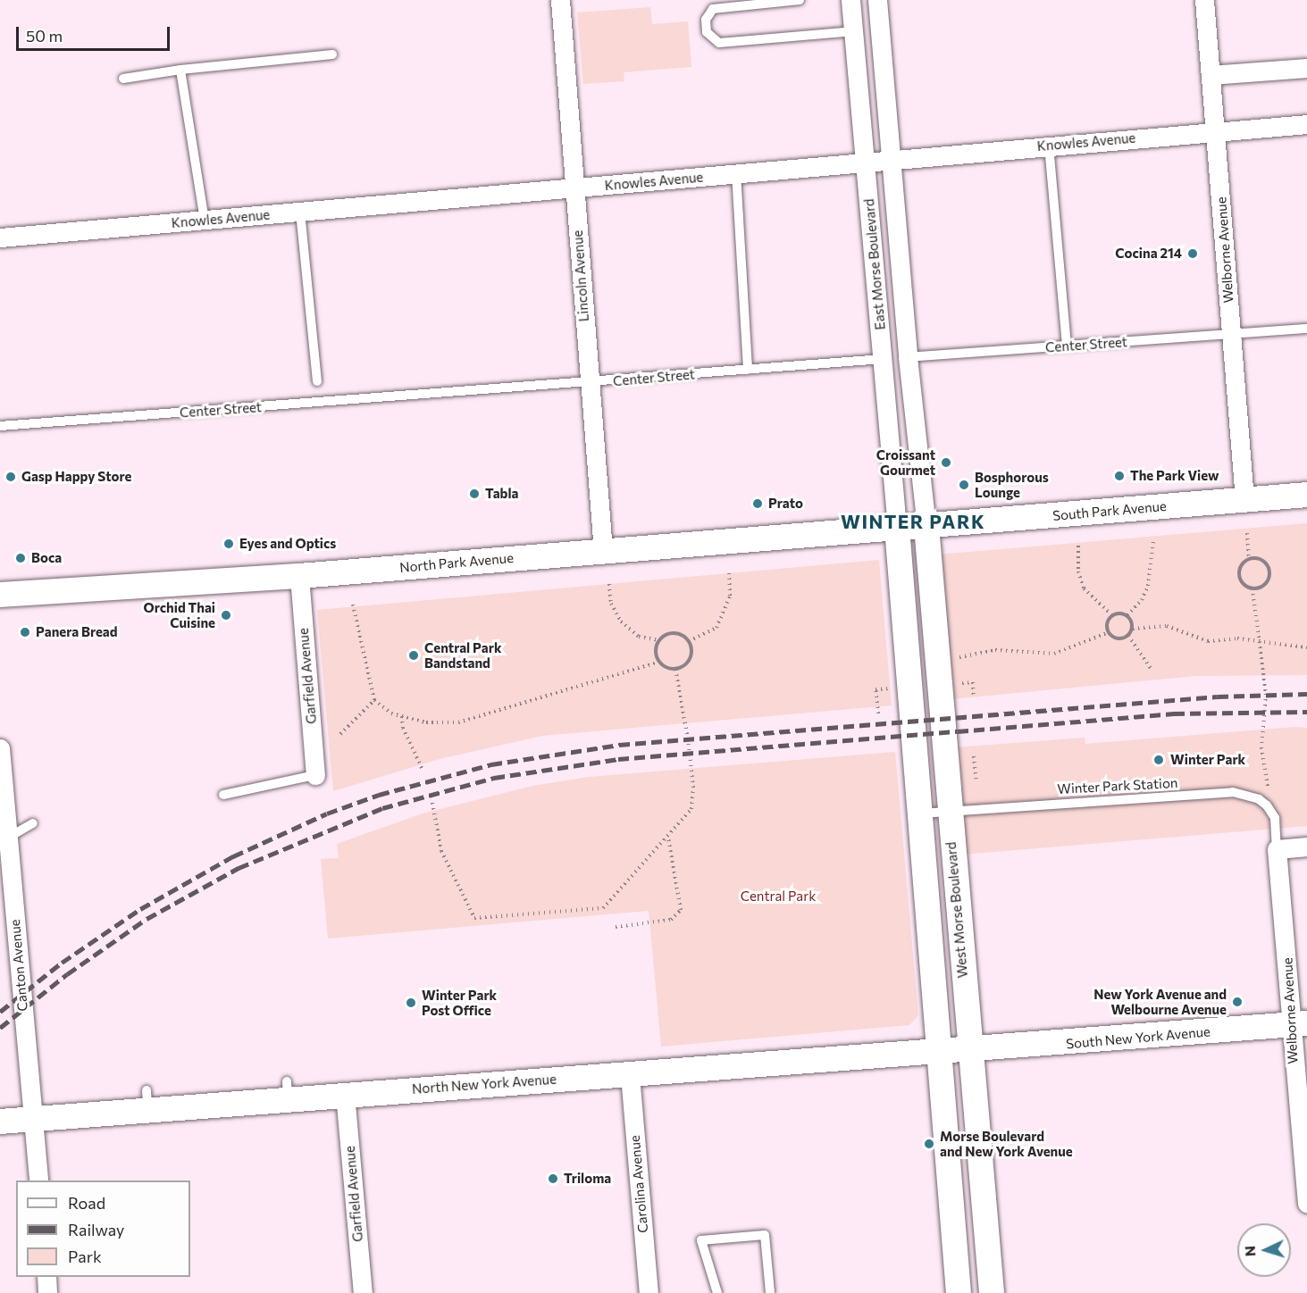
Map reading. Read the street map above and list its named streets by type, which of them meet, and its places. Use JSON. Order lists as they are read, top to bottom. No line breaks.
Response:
{"streets":{"street":["Knowles Avenue","Welborne Avenue","East Morse Boulevard","Lincoln Avenue","Center Street","South Park Avenue","North Park Avenue","Garfield Avenue","West Morse Boulevard","Canton Avenue","South New York Avenue","North New York Avenue","Carolina Avenue"],"lane":["Winter Park Station"]},"crossings":[["Knowles Avenue","Welborne Avenue"],["Knowles Avenue","East Morse Boulevard"],["Knowles Avenue","Lincoln Avenue"],["Welborne Avenue","Center Street"],["Welborne Avenue","South Park Avenue"],["Welborne Avenue","Winter Park Station"],["Welborne Avenue","South New York Avenue"],["East Morse Boulevard","Center Street"],["East Morse Boulevard","South Park Avenue"],["East Morse Boulevard","North Park Avenue"],["East Morse Boulevard","West Morse Boulevard"],["Lincoln Avenue","Center Street"],["Lincoln Avenue","North Park Avenue"],["South Park Avenue","North Park Avenue"],["South Park Avenue","West Morse Boulevard"],["North Park Avenue","Garfield Avenue"],["North Park Avenue","West Morse Boulevard"],["Garfield Avenue","North New York Avenue"],["Winter Park Station","West Morse Boulevard"],["West Morse Boulevard","South New York Avenue"],["West Morse Boulevard","North New York Avenue"],["Canton Avenue","North New York Avenue"],["South New York Avenue","North New York Avenue"],["North New York Avenue","Carolina Avenue"]],"districts":["WINTER PARK"],"parks":["Central Park"],"places":["Cocina 214","Croissant Gourmet","The Park View","Gasp Happy Store","Bosphorous Lounge","Tabla","Prato","Eyes and Optics","Boca","Orchid Thai Cuisine","Panera Bread","Central Park Bandstand","Winter Park","New York Avenue and Welbourne Avenue","Winter Park Post Office","Morse Boulevard and New York Avenue","Triloma"],"legend":["Road","Railway","Park"],"scale_bar":"50 m","north":"left"}
